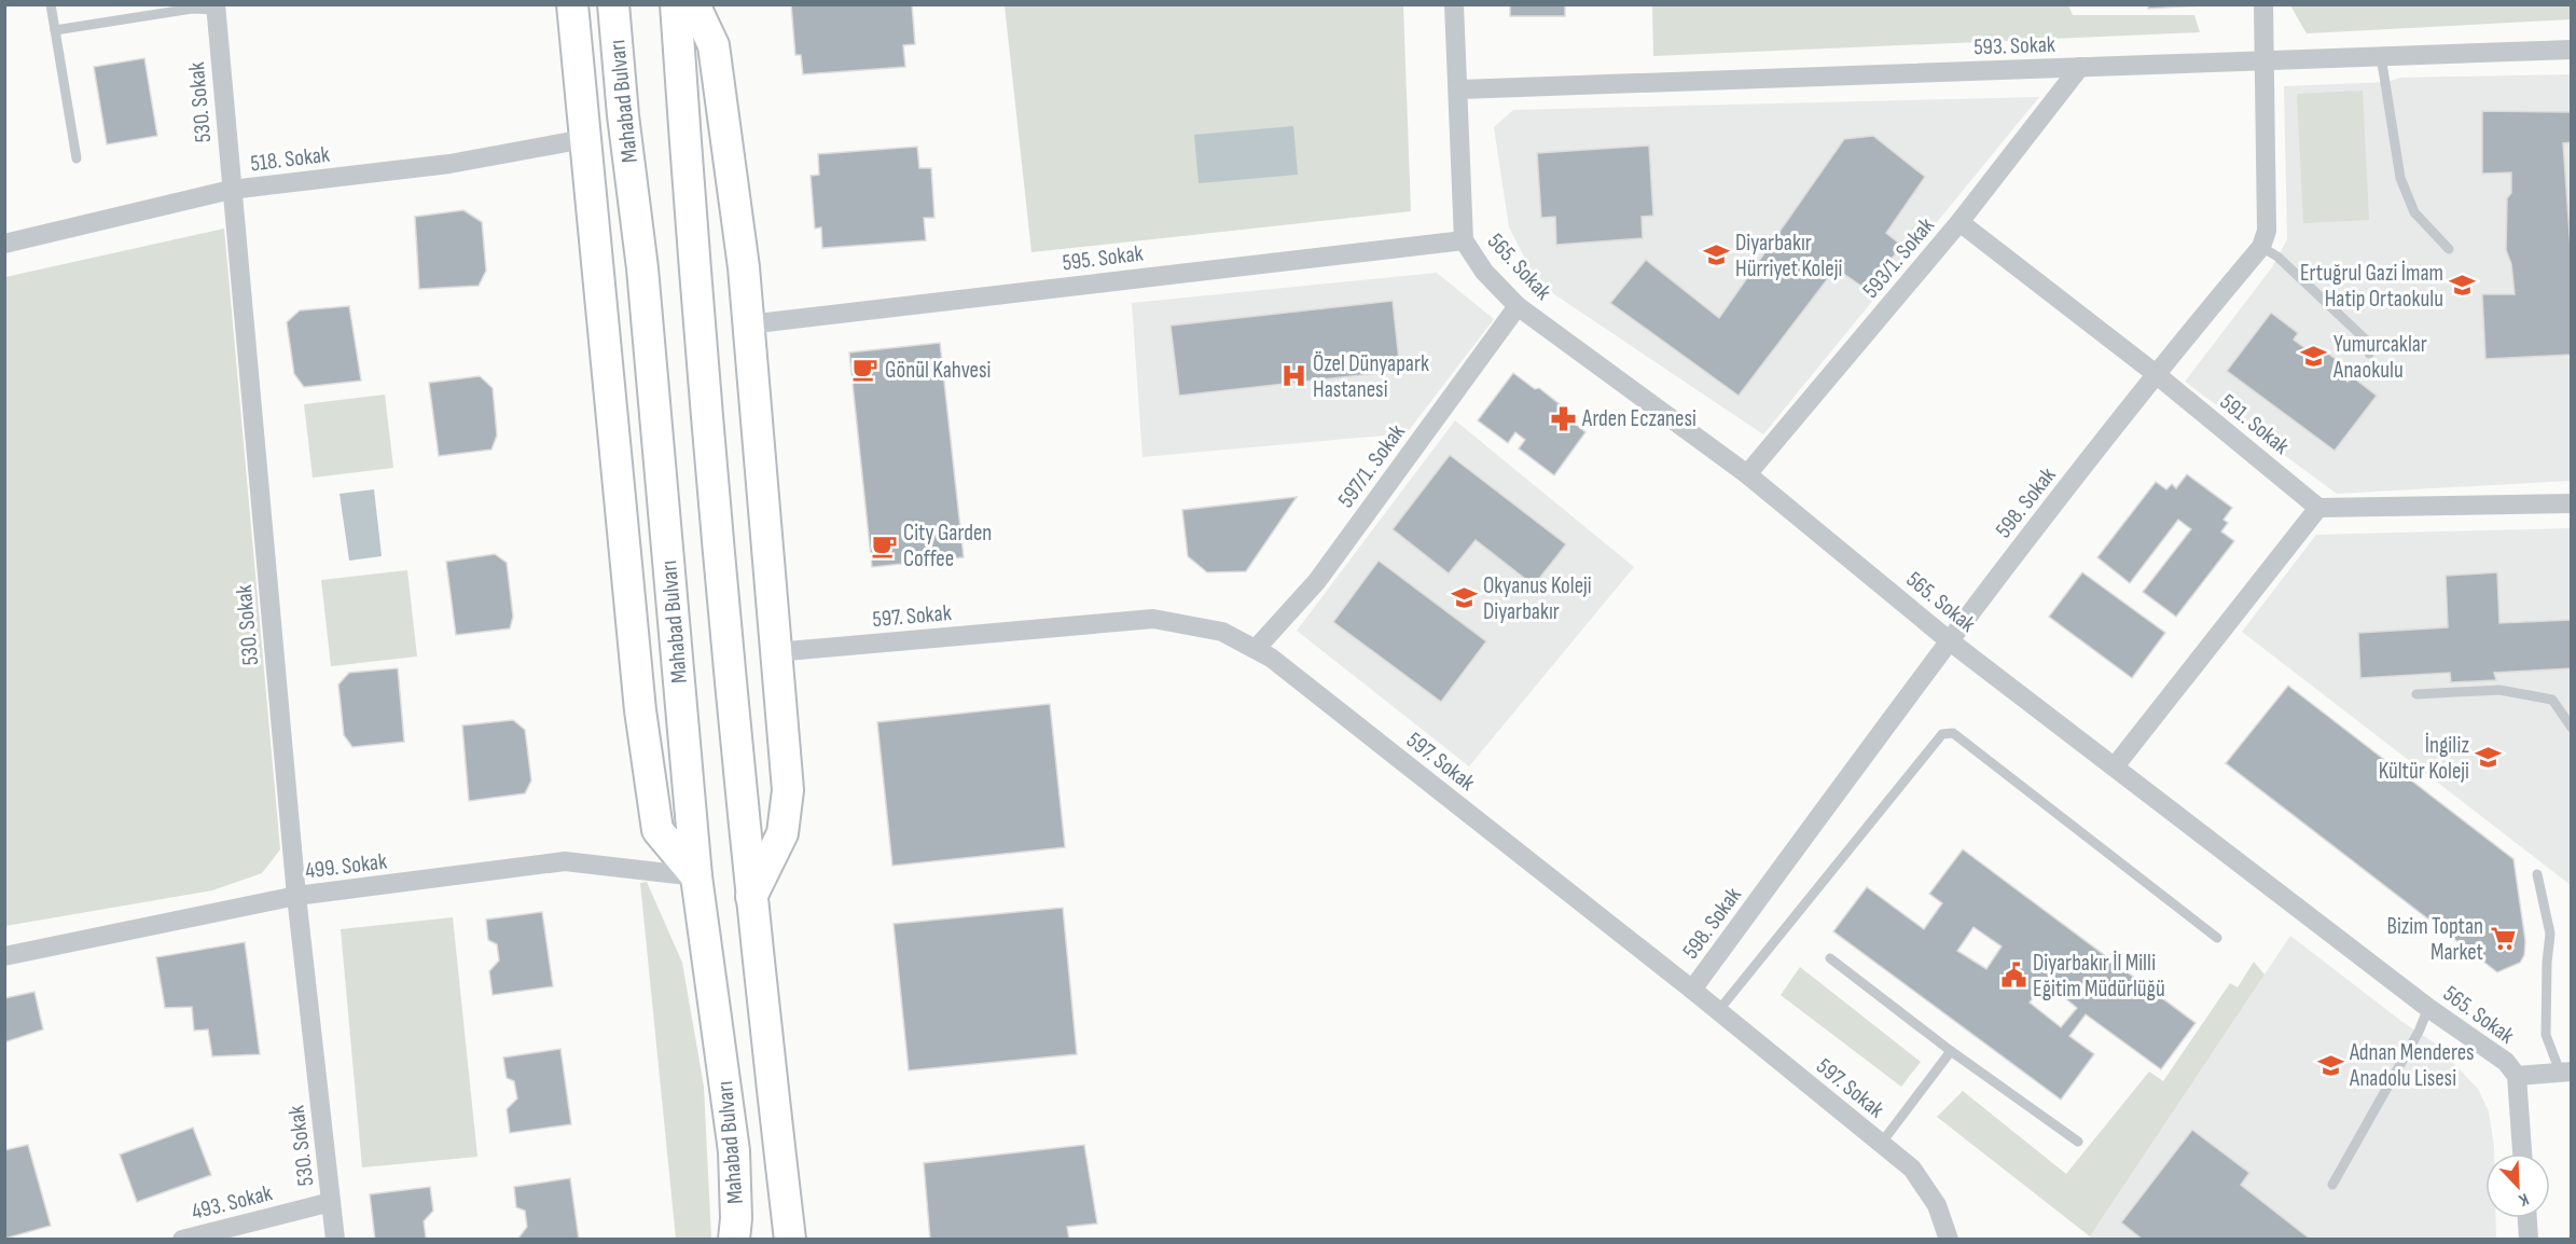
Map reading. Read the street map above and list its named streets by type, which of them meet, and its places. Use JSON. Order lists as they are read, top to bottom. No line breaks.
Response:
{"streets":{"main road":["Mahabad Bulvarı"],"street":["593. Sokak","530. Sokak","518. Sokak","595. Sokak","593/1. Sokak","565. Sokak","591. Sokak","597/1. Sokak","598. Sokak","597. Sokak","499. Sokak","493. Sokak"]},"crossings":[["593. Sokak","593/1. Sokak"],["593. Sokak","565. Sokak"],["Mahabad Bulvarı","499. Sokak"],["530. Sokak","518. Sokak"],["530. Sokak","499. Sokak"],["530. Sokak","493. Sokak"],["595. Sokak","565. Sokak"],["593/1. Sokak","565. Sokak"],["593/1. Sokak","591. Sokak"],["565. Sokak","597/1. Sokak"],["565. Sokak","598. Sokak"],["591. Sokak","598. Sokak"],["597/1. Sokak","597. Sokak"],["598. Sokak","597. Sokak"]],"places":{"school or university":["Diyarbakır Hürriyet Koleji","Ertuğrul Gazi İmam Hatip Ortaokulu","Yumurcaklar Anaokulu","Okyanus Koleji Diyarbakır","İngiliz Kültür Koleji","Adnan Menderes Anadolu Lisesi"],"cafe":["Gönül Kahvesi","City Garden Coffee"],"hospital":["Özel Dünyapark Hastanesi"],"pharmacy":["Arden Eczanesi"],"supermarket":["Bizim Toptan Market"],"public building":["Diyarbakır İl Milli Eğitim Müdürlüğü"]},"north":"bottom right"}
